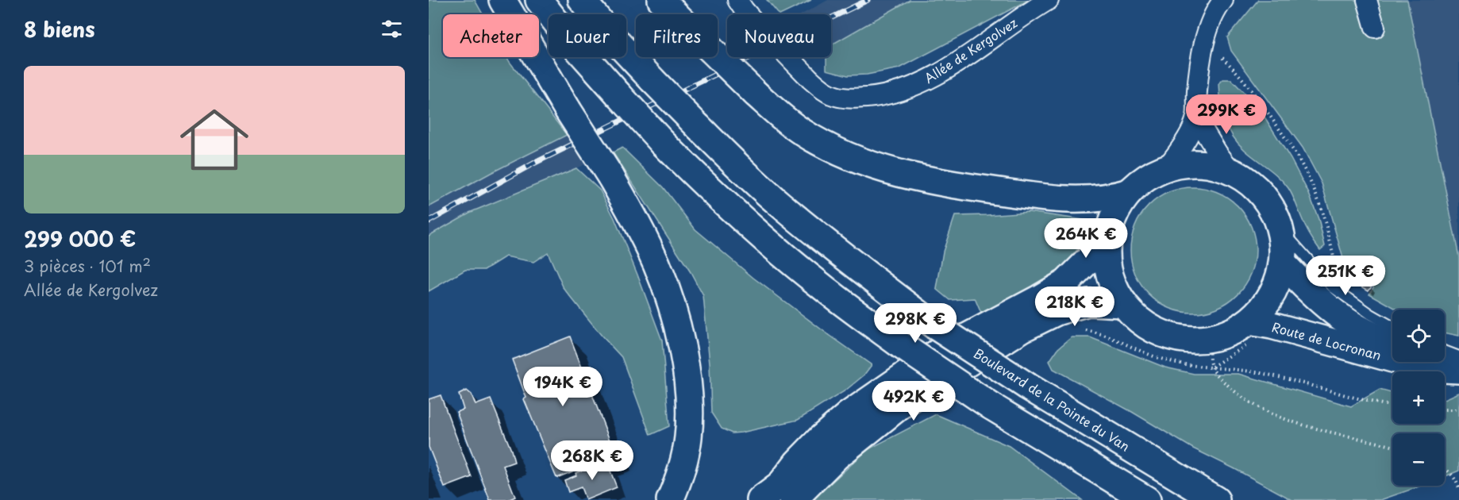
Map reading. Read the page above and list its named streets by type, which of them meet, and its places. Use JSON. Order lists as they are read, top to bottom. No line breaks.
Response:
{"streets":{"main road":["Route de Locronan","Boulevard de la Pointe du Van"],"street":["Allée de Kergolvez"]},"page":{"heading":"8 biens","chip":["Acheter","Louer","Filtres","Nouveau"],"list":[{"name":"299 000 €","note":"3 pièces · 101 m² · Allée de Kergolvez"}],"price":["299K €","264K €","251K €","218K €","298K €","194K €","492K €","268K €"],"map_buttons":["+","−"]}}
